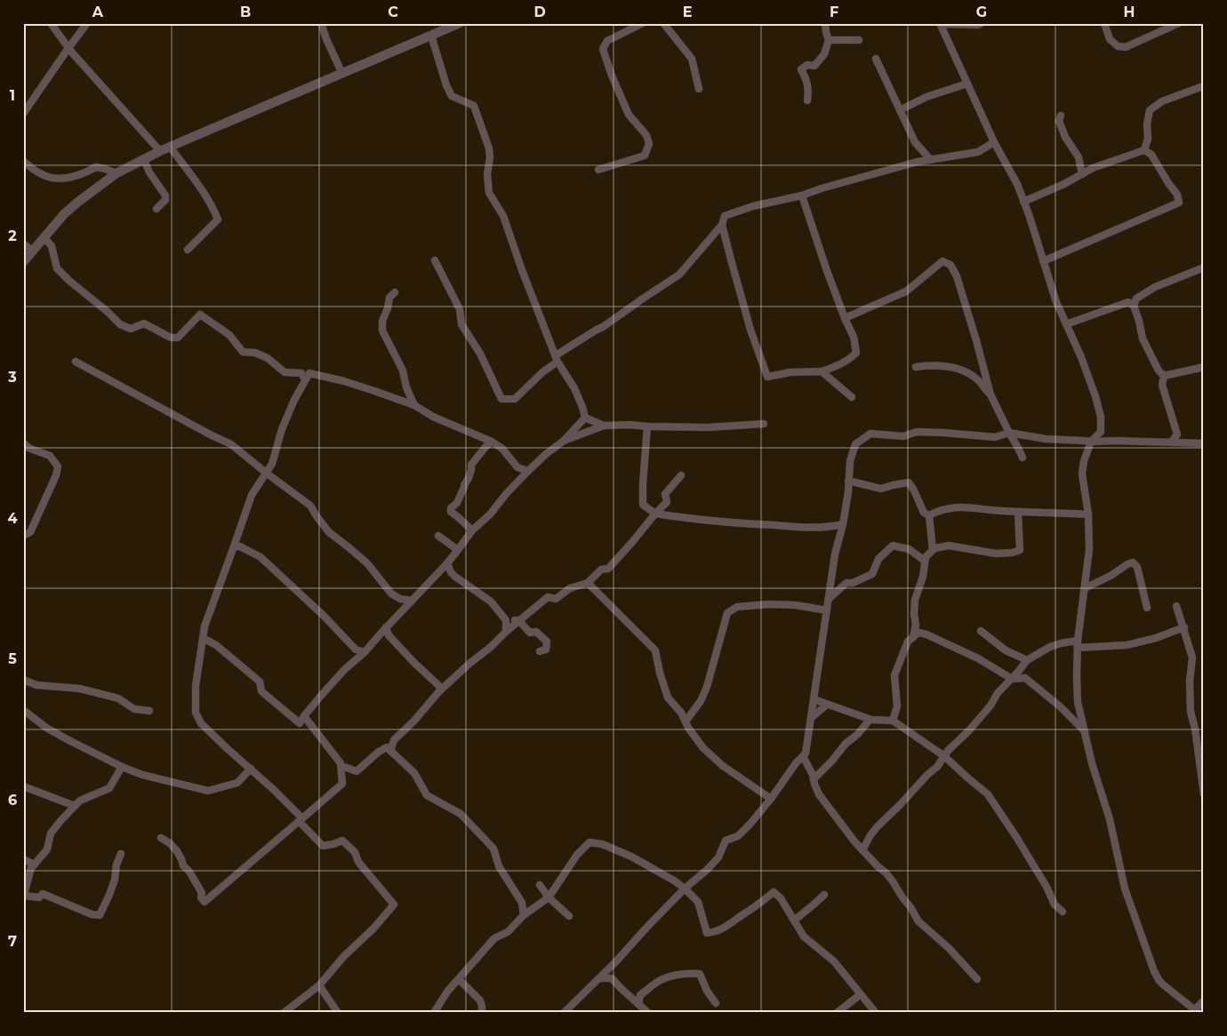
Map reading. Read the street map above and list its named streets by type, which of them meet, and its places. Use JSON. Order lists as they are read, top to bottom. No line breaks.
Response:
{"grid":{"columns":["A","B","C","D","E","F","G","H"],"rows":["1","2","3","4","5","6","7"]}}
